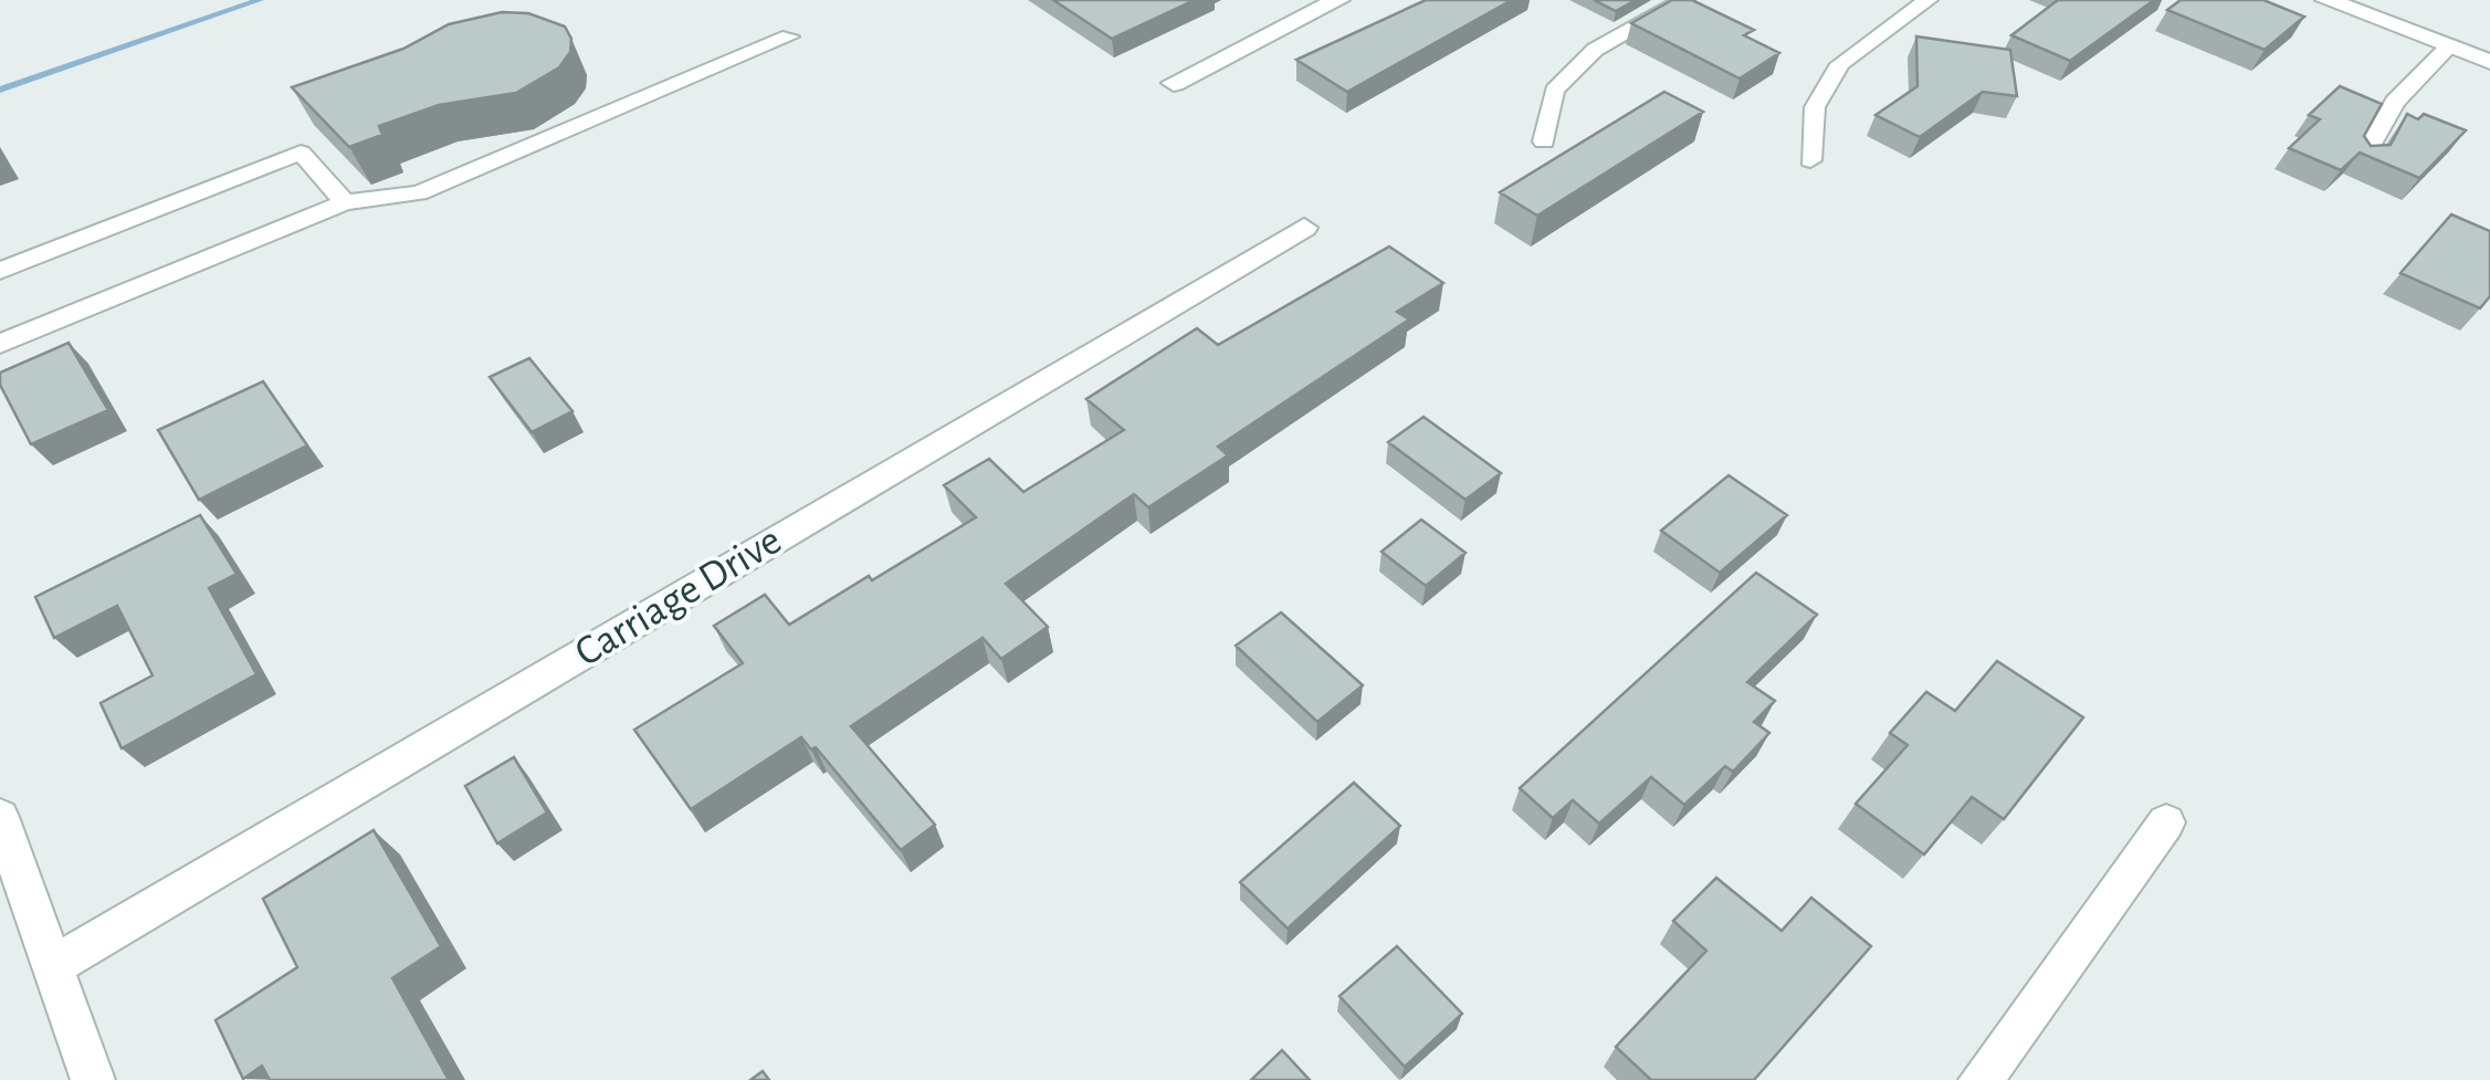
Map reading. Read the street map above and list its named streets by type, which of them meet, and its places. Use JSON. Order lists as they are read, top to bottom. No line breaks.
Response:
{"streets":{"street":["Carriage Drive"]}}
